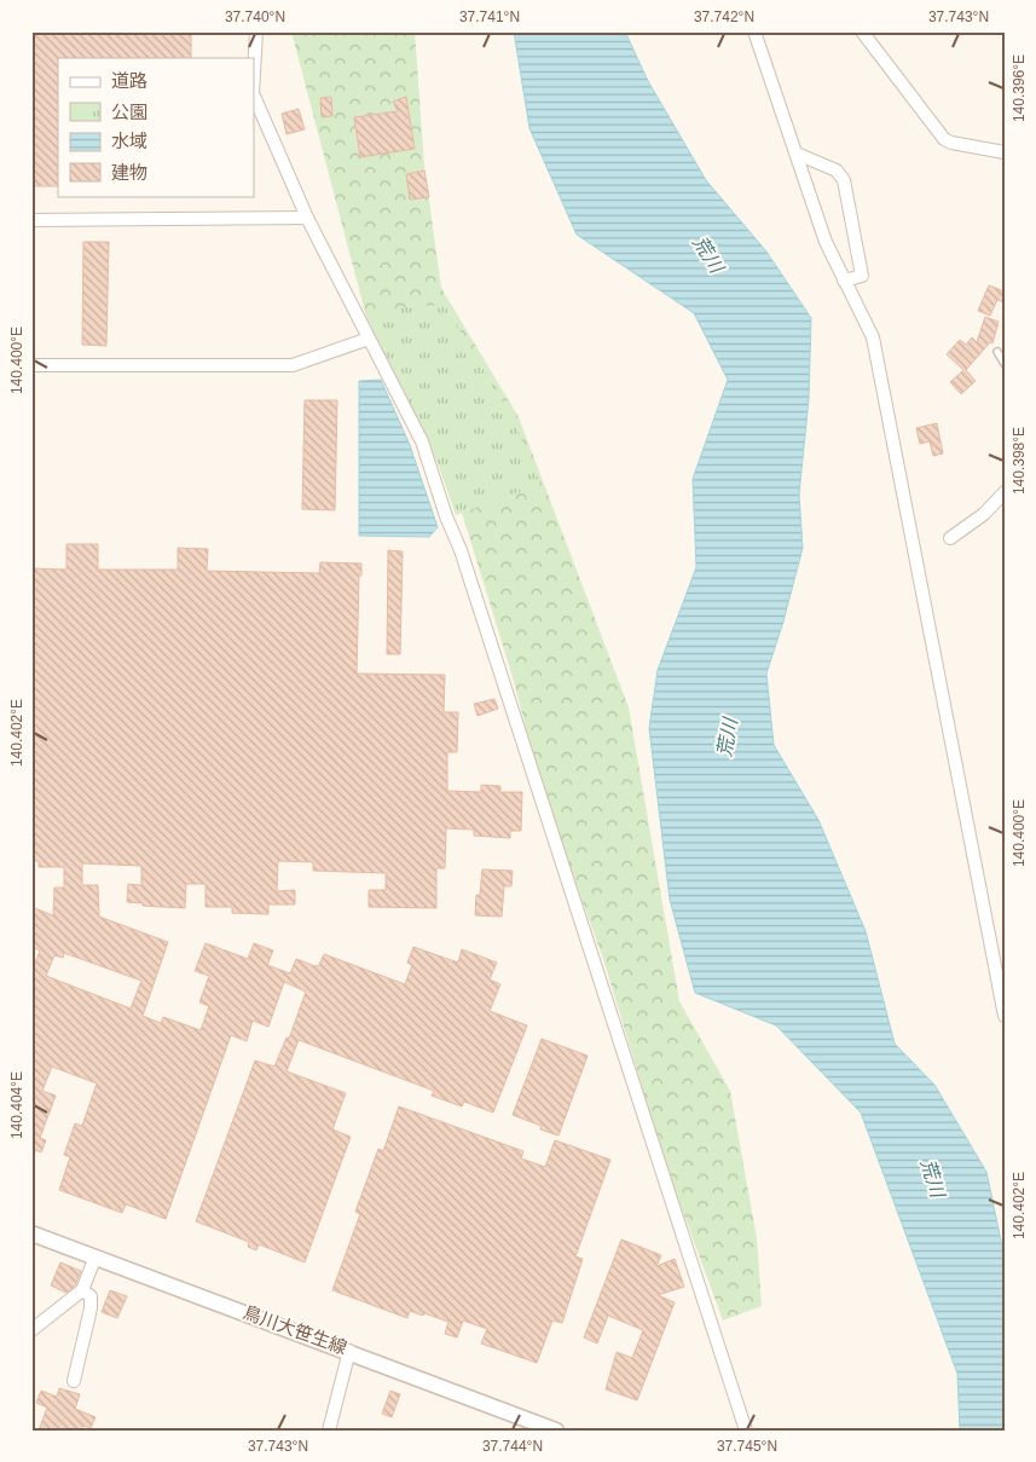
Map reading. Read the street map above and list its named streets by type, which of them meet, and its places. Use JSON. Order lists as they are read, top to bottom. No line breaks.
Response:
{"streets":{"street":["鳥川大笹生線"]},"water":["荒川"],"legend":["道路","公園","水域","建物"],"coordinates":["37.740°N","37.741°N","37.742°N","37.743°N","140.396°E","140.400°E","140.398°E","140.402°E","140.404°E","37.744°N","37.745°N"]}
